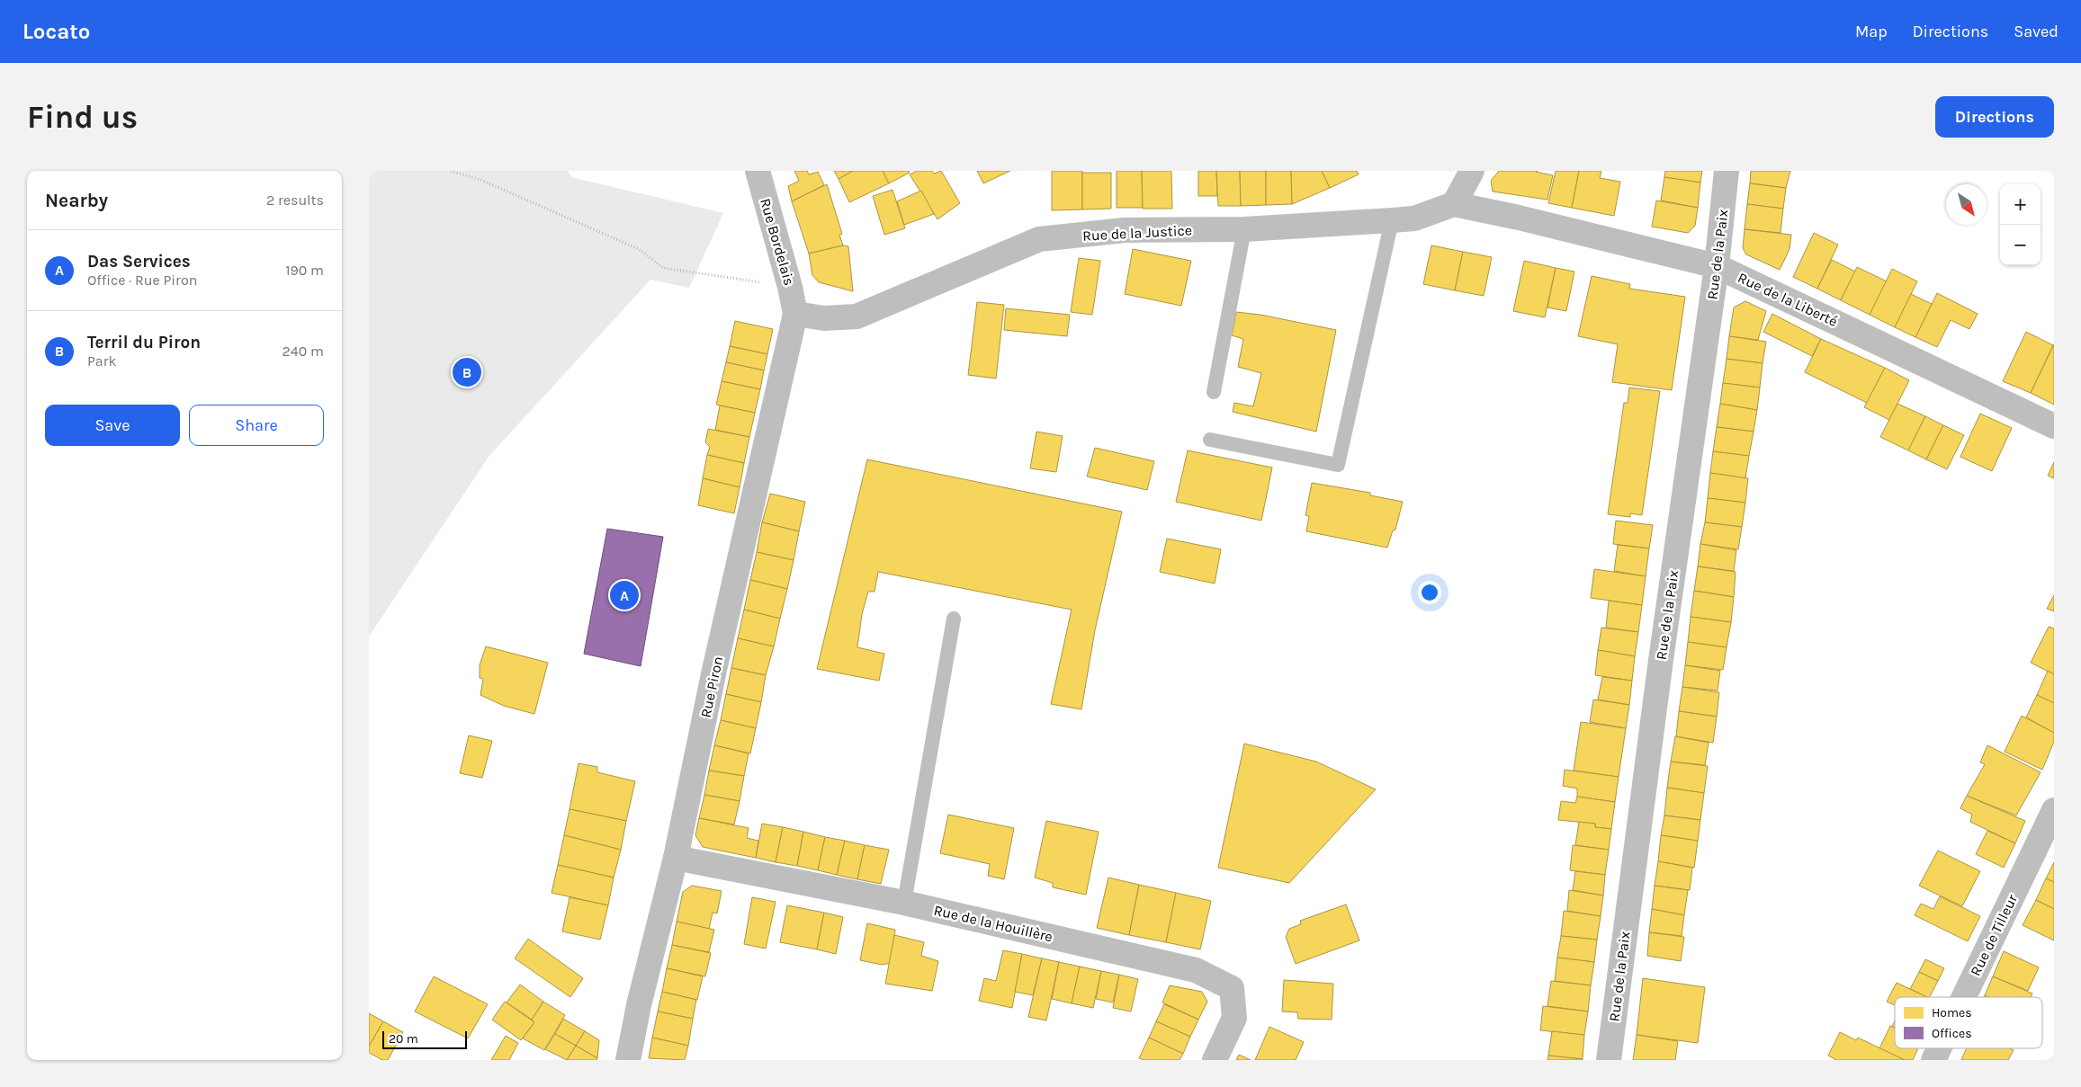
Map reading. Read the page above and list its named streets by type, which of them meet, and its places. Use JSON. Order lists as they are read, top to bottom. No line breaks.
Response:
{"streets":{"street":["Rue de la Justice","Rue Bordelais","Rue de la Paix","Rue de la Liberté","Rue Piron","Rue de la Houillère","Rue de Tilleur"]},"crossings":[["Rue de la Justice","Rue Bordelais"],["Rue de la Justice","Rue de la Liberté"],["Rue de la Justice","Rue Piron"],["Rue Bordelais","Rue Piron"],["Rue de la Paix","Rue de la Liberté"],["Rue Piron","Rue de la Houillère"]],"legend":["Homes","Offices"],"scale_bar":"20 m","north":"bottom right","page":{"header":"Locato","nav":["Map","Directions","Saved"],"buttons":["Directions",["Save","Share"]],"title":"Find us","heading":["Nearby","2 results"],"map_buttons":["+","−"],"list":[{"mark":"A","name":"Das Services","note":"Office · Rue Piron","value":"190 m"},{"mark":"B","name":"Terril du Piron","note":"Park","value":"240 m"}],"pins":["B","A"],"scale":"20 m"}}
